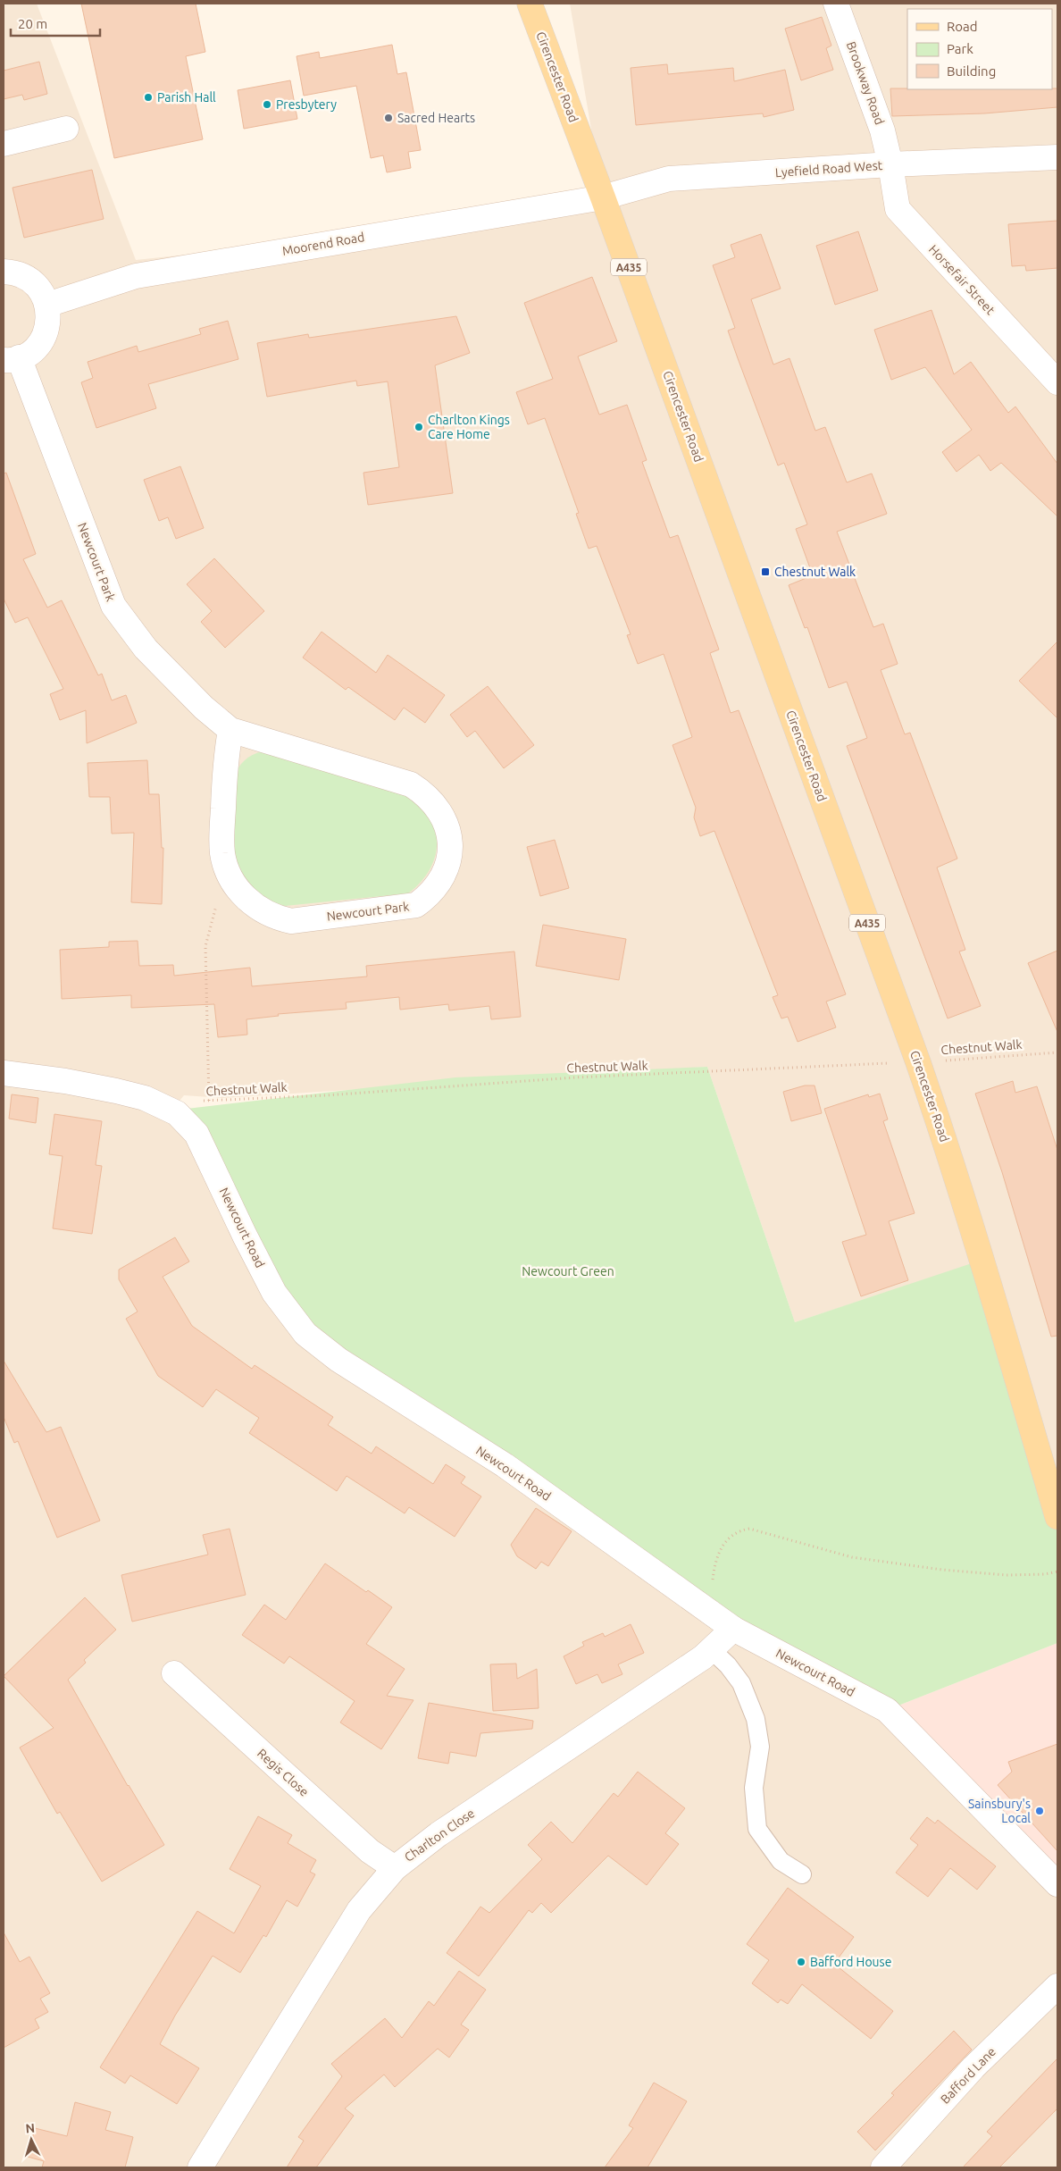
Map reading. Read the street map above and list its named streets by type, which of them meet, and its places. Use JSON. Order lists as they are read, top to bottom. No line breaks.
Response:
{"streets":{"main road":["Cirencester Road","A435"],"street":["Brookway Road","Lyefield Road West","Moorend Road","Horsefair Street","Newcourt Park","Newcourt Road","Regis Close","Charlton Close","Bafford Lane"],"path":["Chestnut Walk"]},"crossings":[["Cirencester Road","Lyefield Road West"],["Cirencester Road","Moorend Road"],["Cirencester Road","Chestnut Walk"],["Brookway Road","Lyefield Road West"],["Brookway Road","Horsefair Street"],["Lyefield Road West","Moorend Road"],["Lyefield Road West","Horsefair Street"],["Newcourt Road","Charlton Close"],["Regis Close","Charlton Close"]],"parks":["Newcourt Green"],"places":{"other":["Parish Hall","Presbytery","Sacred Hearts","Charlton Kings Care Home","Sainsbury's Local","Bafford House"],"transit":["Chestnut Walk"]},"legend":["Road","Park","Building"],"scale_bar":"20 m","north":"top"}
